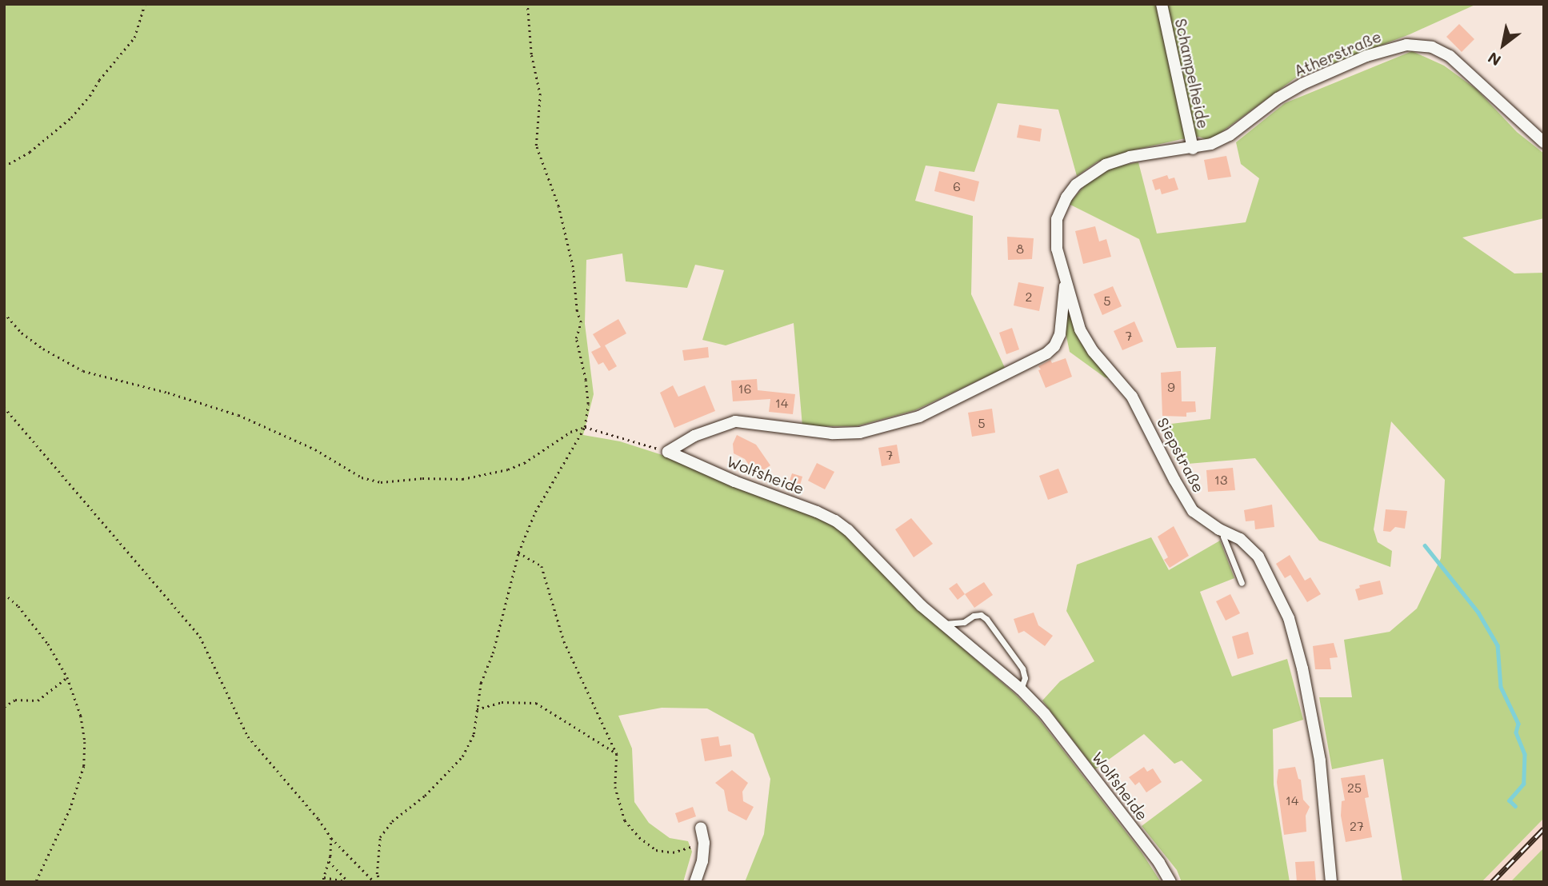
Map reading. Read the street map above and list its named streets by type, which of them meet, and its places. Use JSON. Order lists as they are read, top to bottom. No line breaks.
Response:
{"streets":{"street":["Atherstraße","Schampelheide","Siepstraße","Wolfsheide"]},"crossings":[["Atherstraße","Schampelheide"],["Atherstraße","Siepstraße"],["Schampelheide","Siepstraße"]],"house_numbers":["6","8","2","5","7","9","16","14","5","7","13","25","14","27"],"north":"bottom left"}
